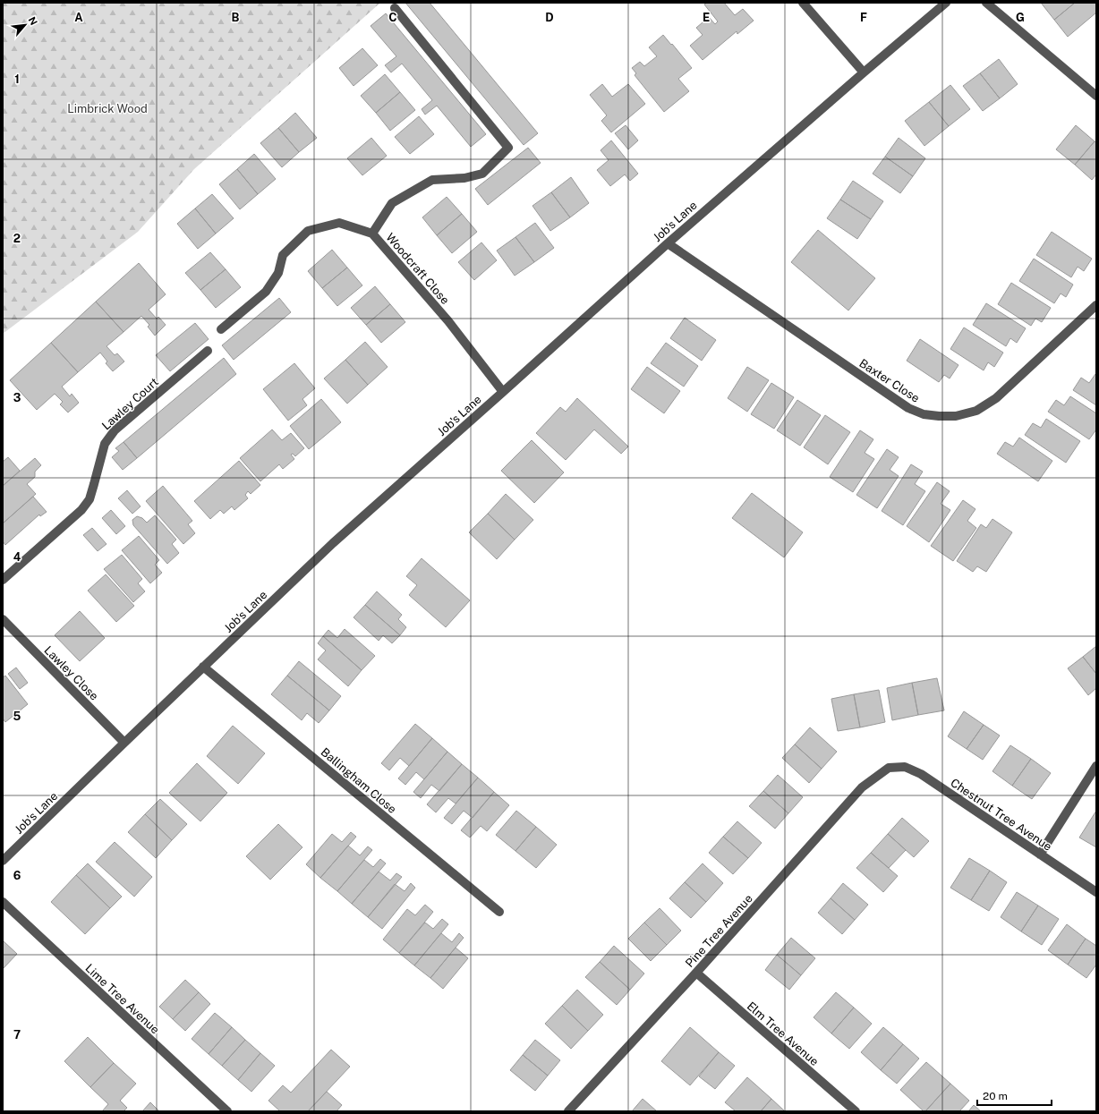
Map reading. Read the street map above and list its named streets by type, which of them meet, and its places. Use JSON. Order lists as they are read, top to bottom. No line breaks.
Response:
{"streets":{"street":["Job's Lane","Woodcraft Close","Baxter Close","Lawley Court","Lawley Close","Ballingham Close","Chestnut Tree Avenue","Pine Tree Avenue","Lime Tree Avenue","Elm Tree Avenue"]},"crossings":[["Job's Lane","Woodcraft Close"],["Job's Lane","Baxter Close"],["Job's Lane","Lawley Close"],["Job's Lane","Ballingham Close"],["Chestnut Tree Avenue","Pine Tree Avenue"],["Pine Tree Avenue","Elm Tree Avenue"]],"parks":["Limbrick Wood"],"scale_bar":"20 m","north":"top right","grid":{"columns":["A","B","C","D","E","F","G"],"rows":["1","2","3","4","5","6","7"]}}
